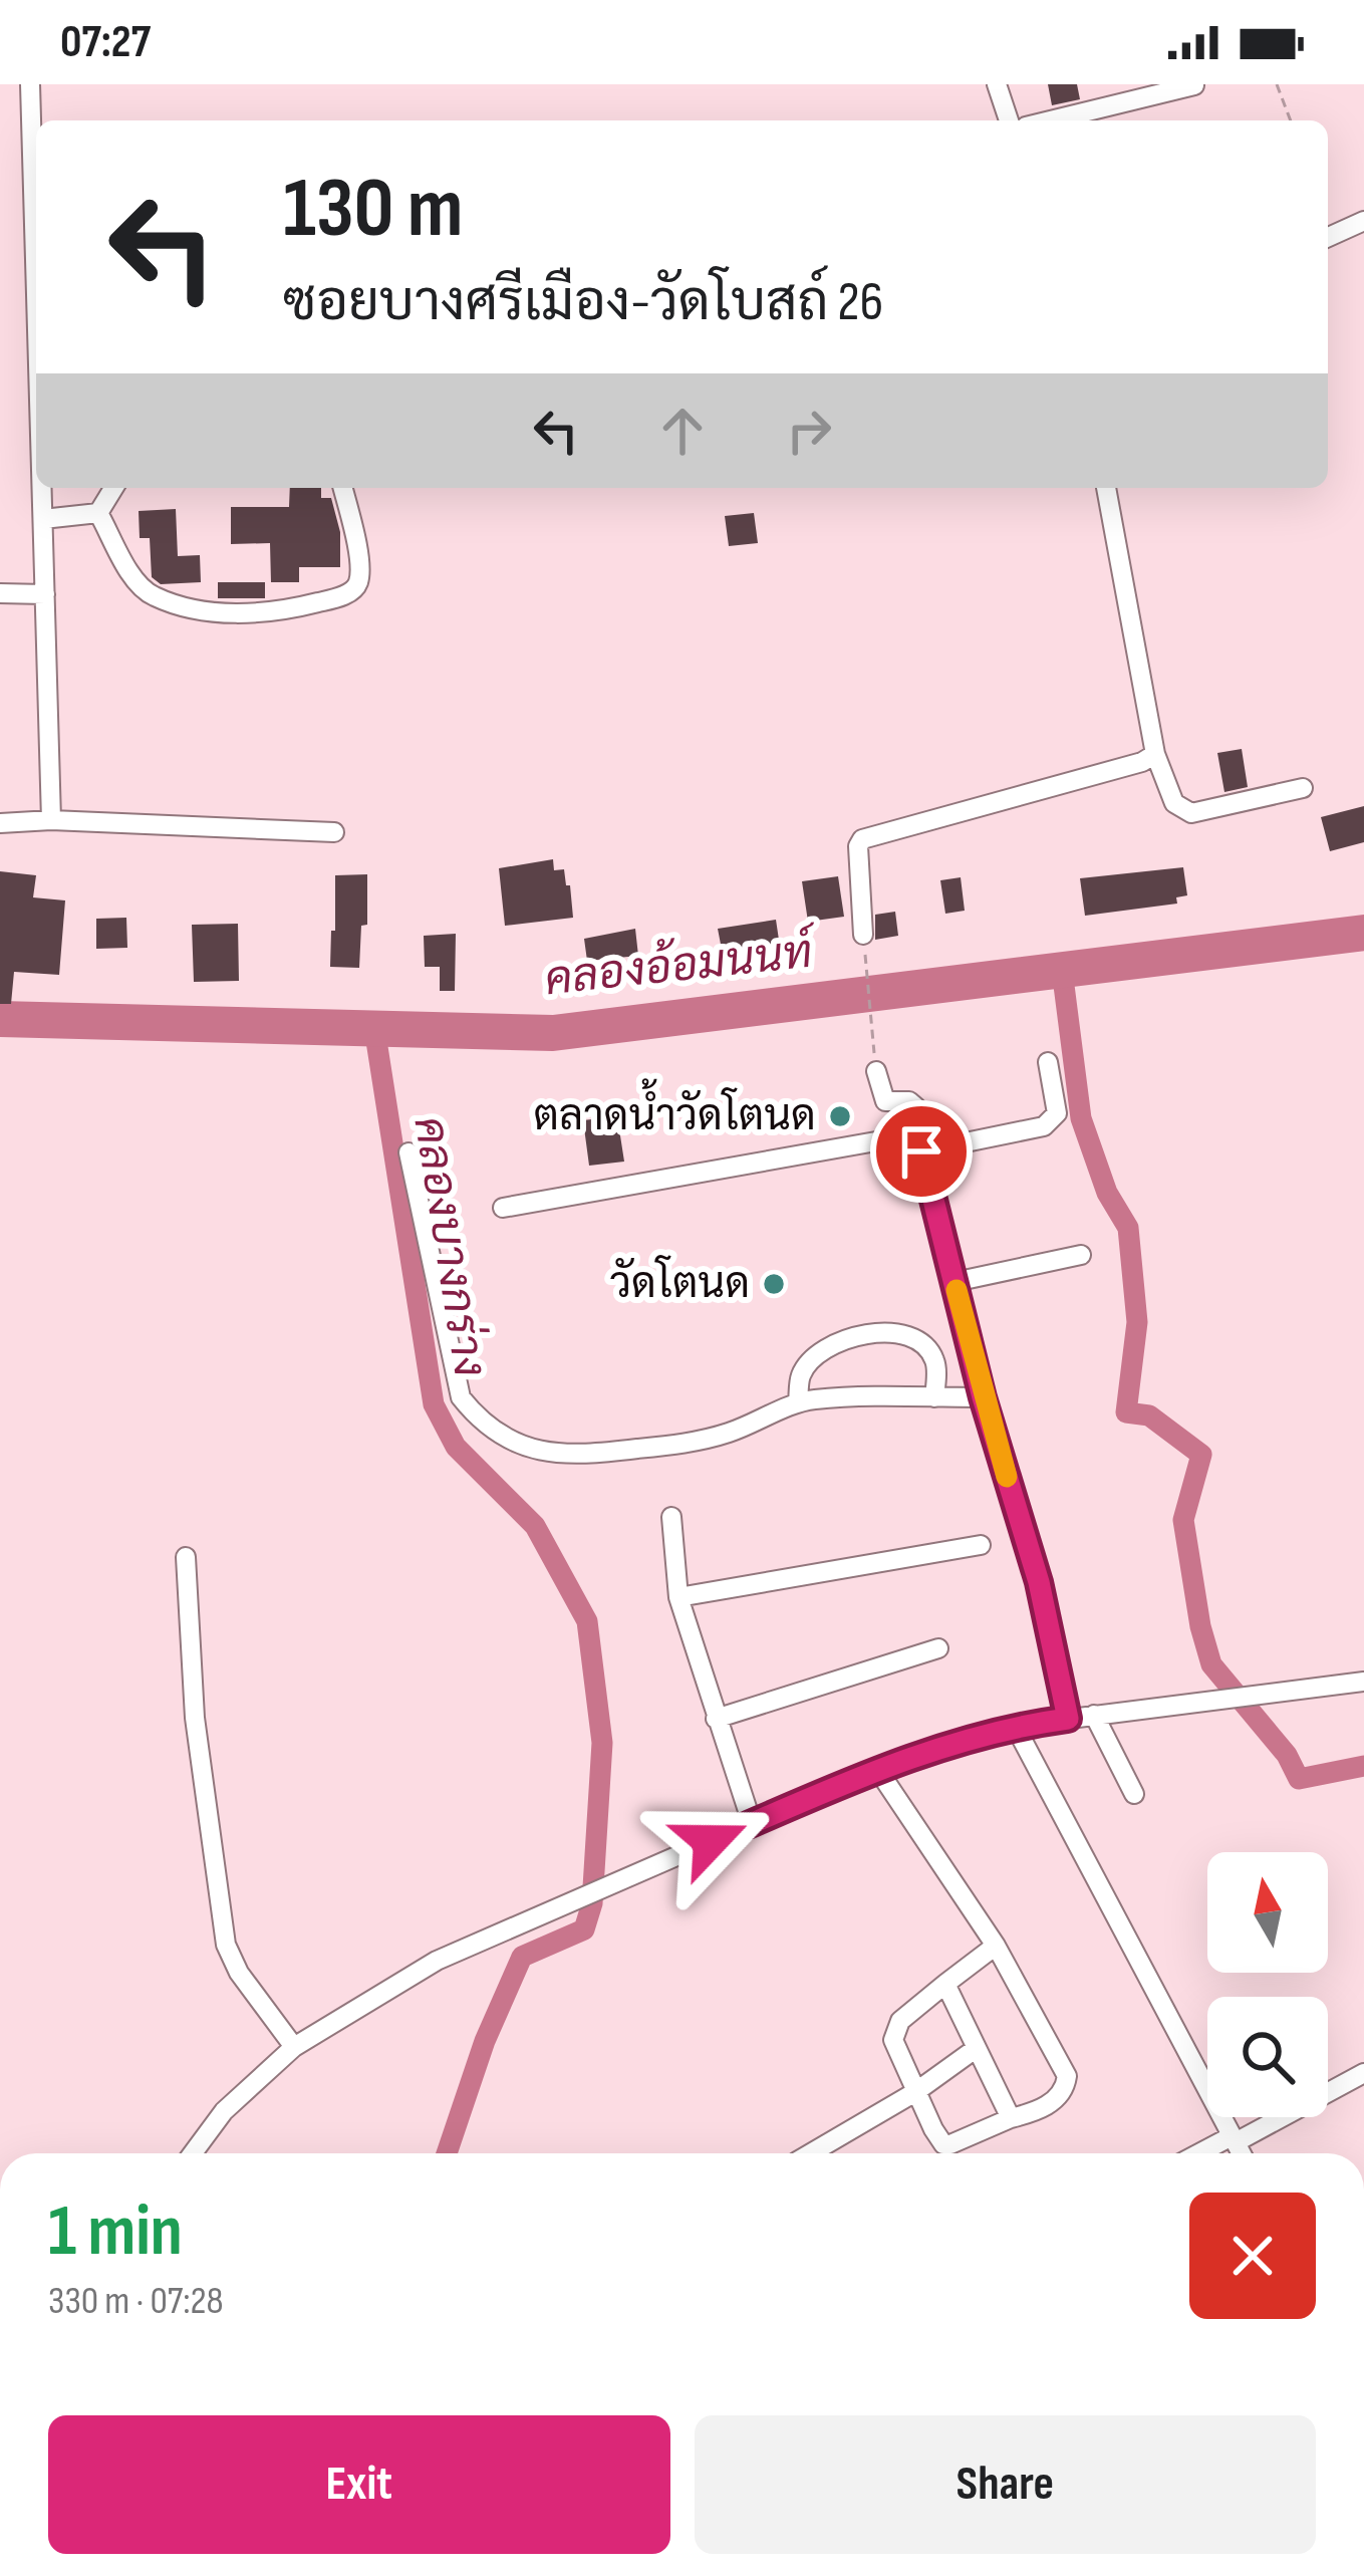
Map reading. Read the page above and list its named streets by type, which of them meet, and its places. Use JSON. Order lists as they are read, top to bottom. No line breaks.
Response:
{"water":["คลองอ้อมนนท์","คลองบางกร่าง"],"places":["ตลาดน้ำวัดโตนด","วัดโตนด"],"north":"top","page":{"status":"07:27","turn":["130 m","ซอยบางศรีเมือง-วัดโบสถ์ 26"],"heading":["1 min","330 m · 07:28"],"buttons":["Exit","Share"]}}
